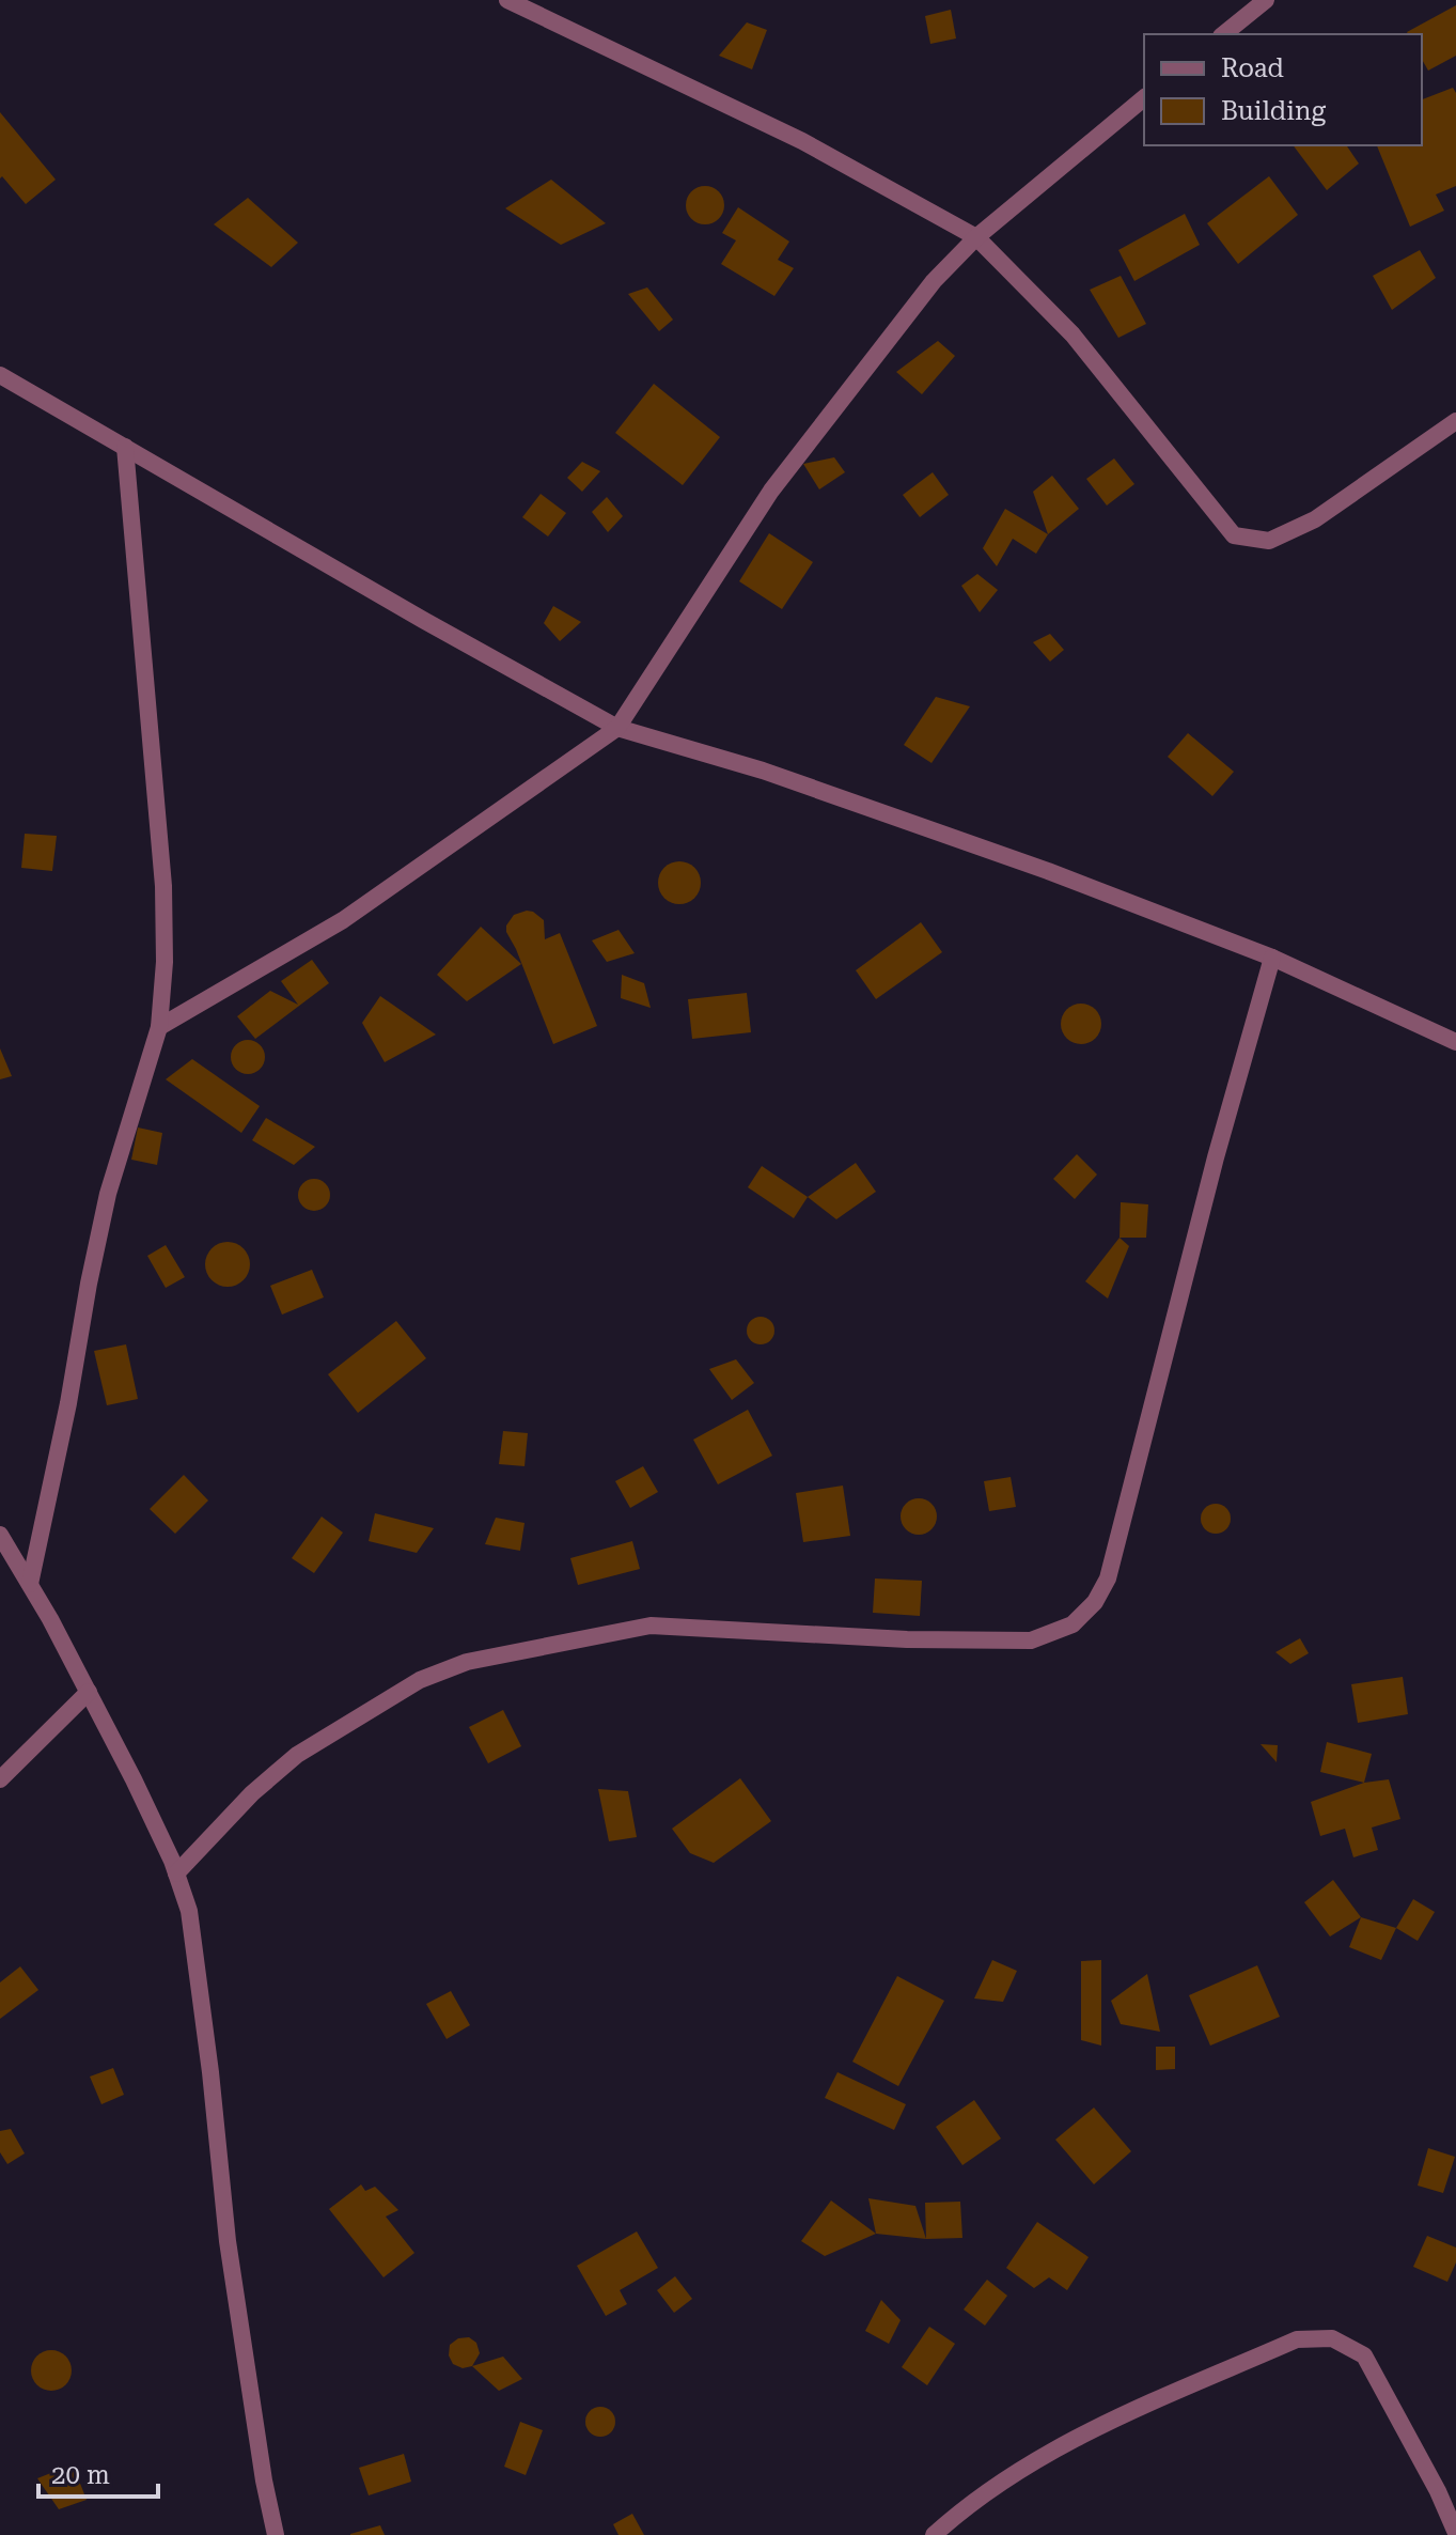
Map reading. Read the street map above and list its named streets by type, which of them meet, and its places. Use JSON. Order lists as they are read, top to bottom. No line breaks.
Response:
{"legend":["Road","Building"],"scale_bar":"20 m"}
